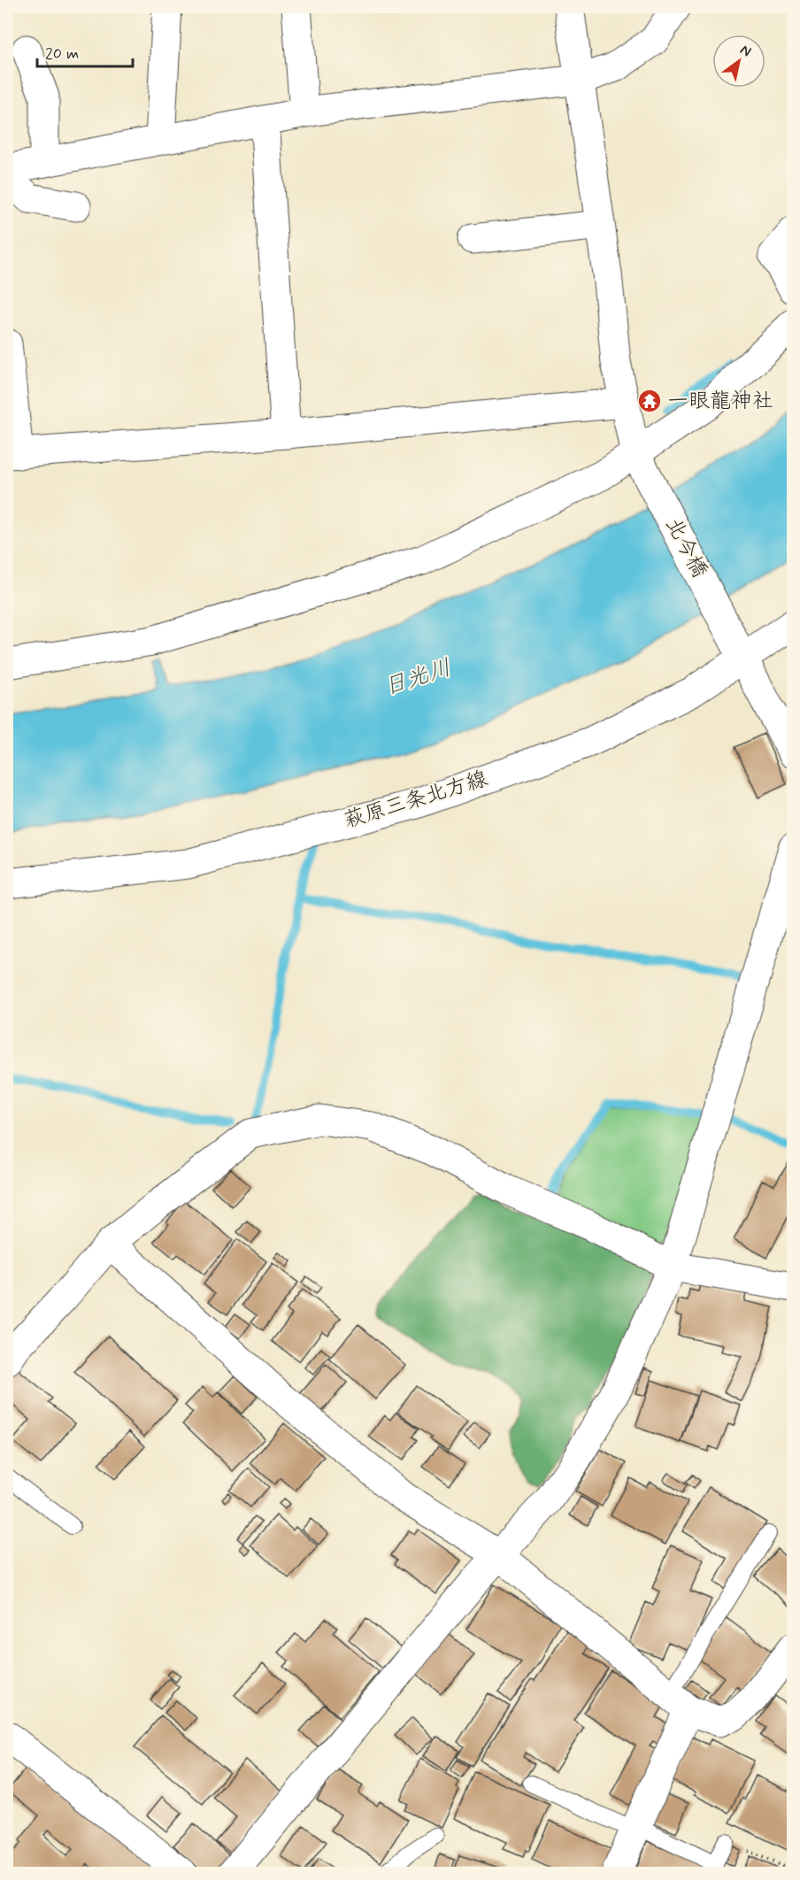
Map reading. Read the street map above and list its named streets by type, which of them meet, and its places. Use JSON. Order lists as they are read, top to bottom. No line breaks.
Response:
{"streets":{"street":["北今橋","萩原三条北方線"]},"crossings":[["北今橋","萩原三条北方線"]],"water":["日光川"],"places":{"temple":["一眼龍神社"]},"scale_bar":"20 m","north":"top right"}
